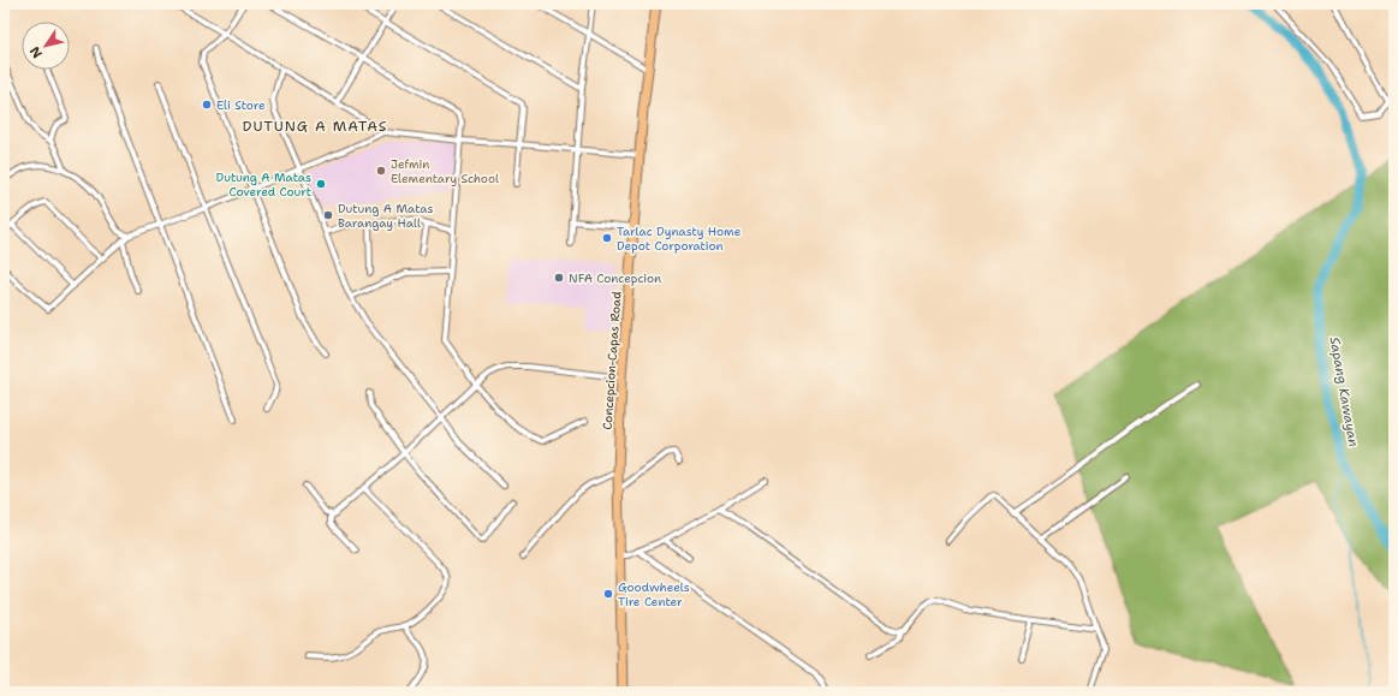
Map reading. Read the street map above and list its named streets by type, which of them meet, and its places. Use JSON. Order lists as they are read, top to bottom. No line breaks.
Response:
{"streets":{"main road":["Concepcion-Capas Road"]},"districts":["DUTUNG A MATAS"],"water":["Sapang Kawayan"],"places":["Eli Store","Jefmin Elementary School","Dutung A Matas Covered Court","Dutung A Matas Barangay Hall","Tarlac Dynasty Home Depot Corporation","NFA Concepcion","Goodwheels Tire Center"],"north":"bottom left"}
